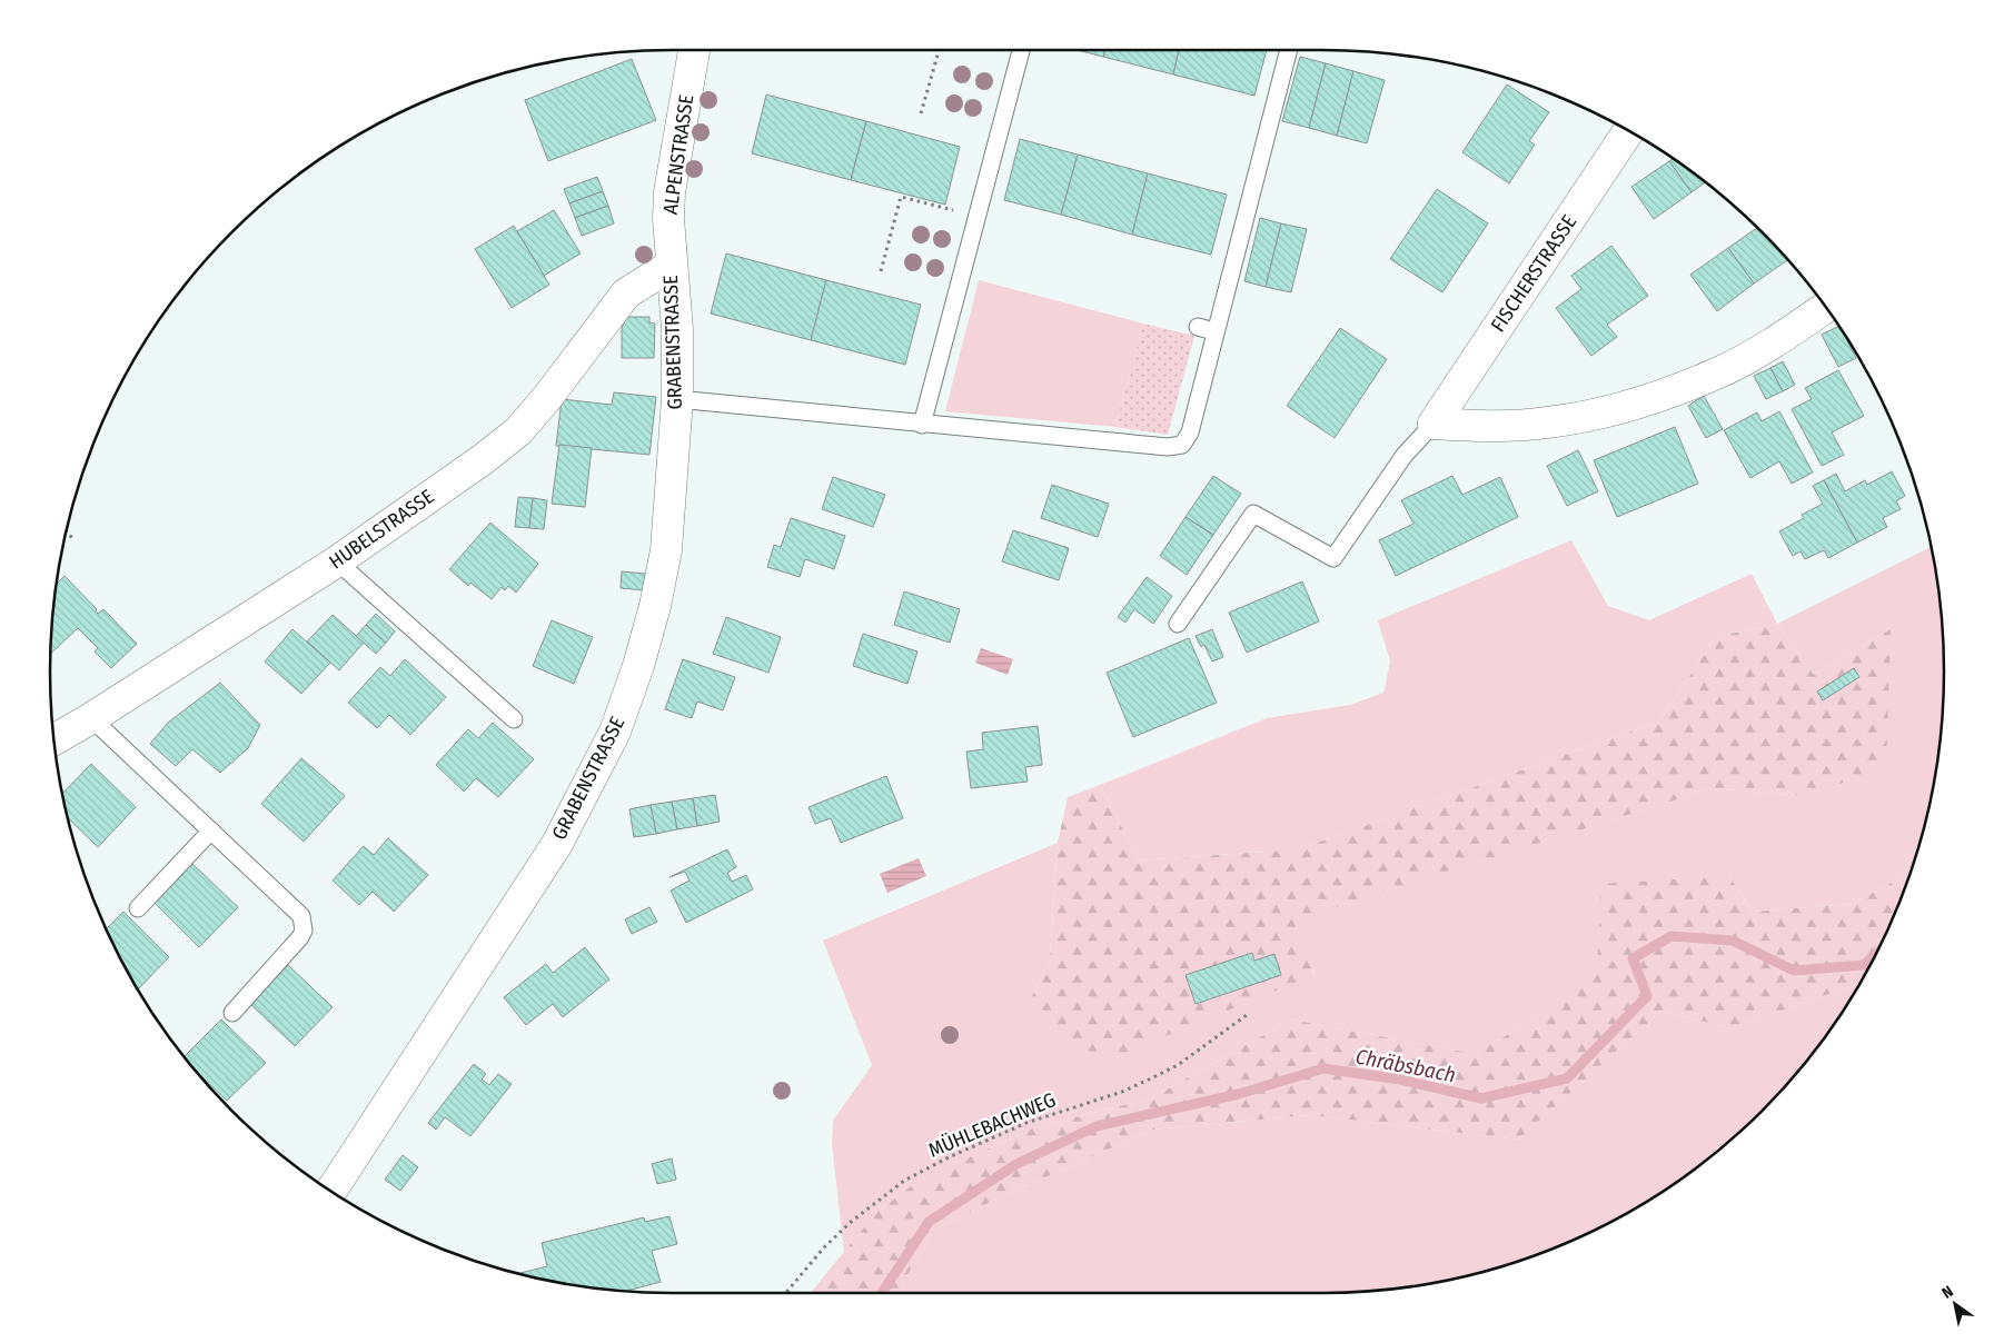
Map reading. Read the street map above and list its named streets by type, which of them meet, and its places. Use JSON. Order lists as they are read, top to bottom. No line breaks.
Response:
{"streets":{"street":["ALPENSTRASSE","FISCHERSTRASSE","GRABENSTRASSE","HUBELSTRASSE"],"path":["MÜHLEBACHWEG"]},"crossings":[["ALPENSTRASSE","GRABENSTRASSE"],["ALPENSTRASSE","HUBELSTRASSE"],["GRABENSTRASSE","HUBELSTRASSE"]],"water":["Chräbsbach"],"north":"top left"}
